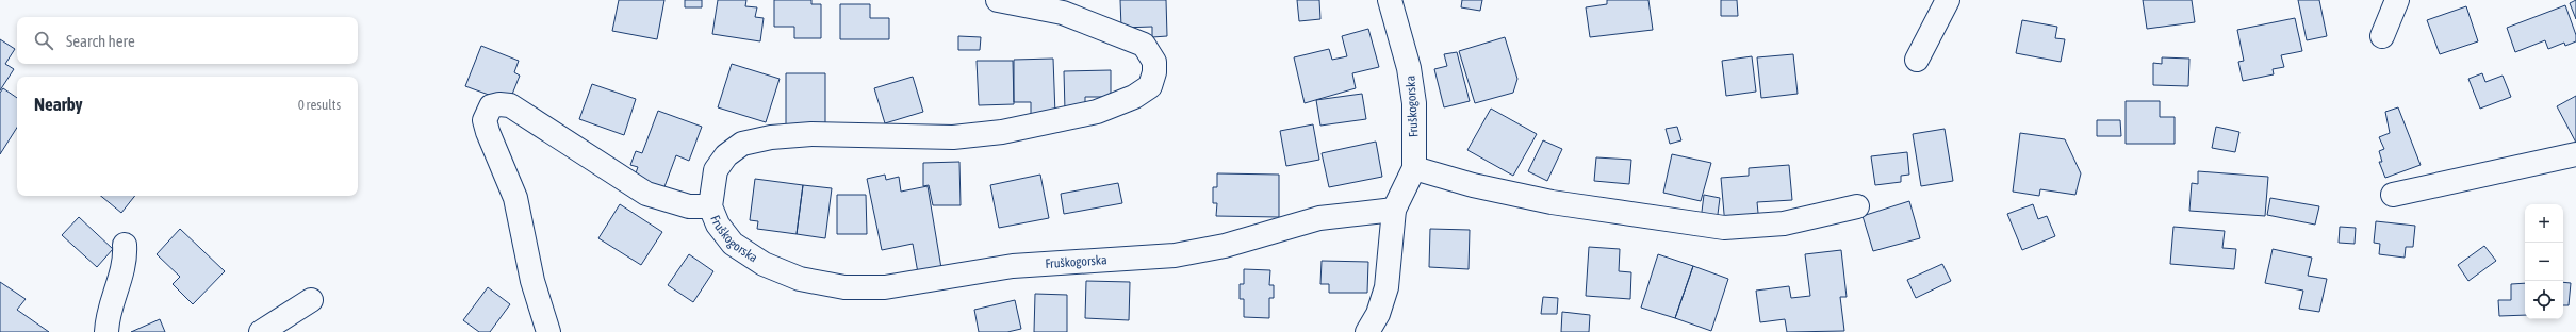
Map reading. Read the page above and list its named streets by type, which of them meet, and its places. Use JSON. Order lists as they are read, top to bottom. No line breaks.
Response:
{"streets":{"street":["Fruškogorska"]},"page":{"search":"Search here","heading":["Nearby","0 results"],"map_buttons":["+","−"]}}
